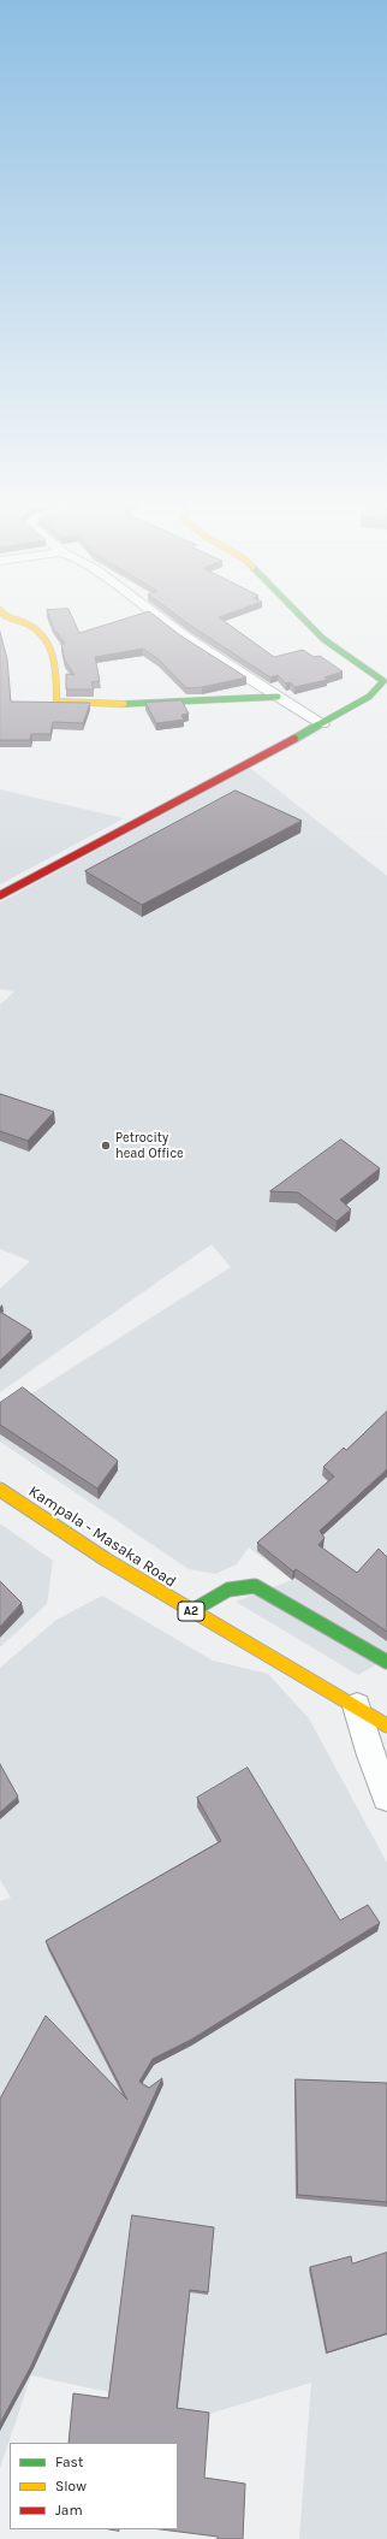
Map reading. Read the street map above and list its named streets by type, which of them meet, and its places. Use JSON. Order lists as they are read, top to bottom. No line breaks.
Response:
{"streets":{"main road":["Kampala - Masaka Road","A2"]},"places":["Petrocity head Office"],"legend":["Fast","Slow","Jam"]}
